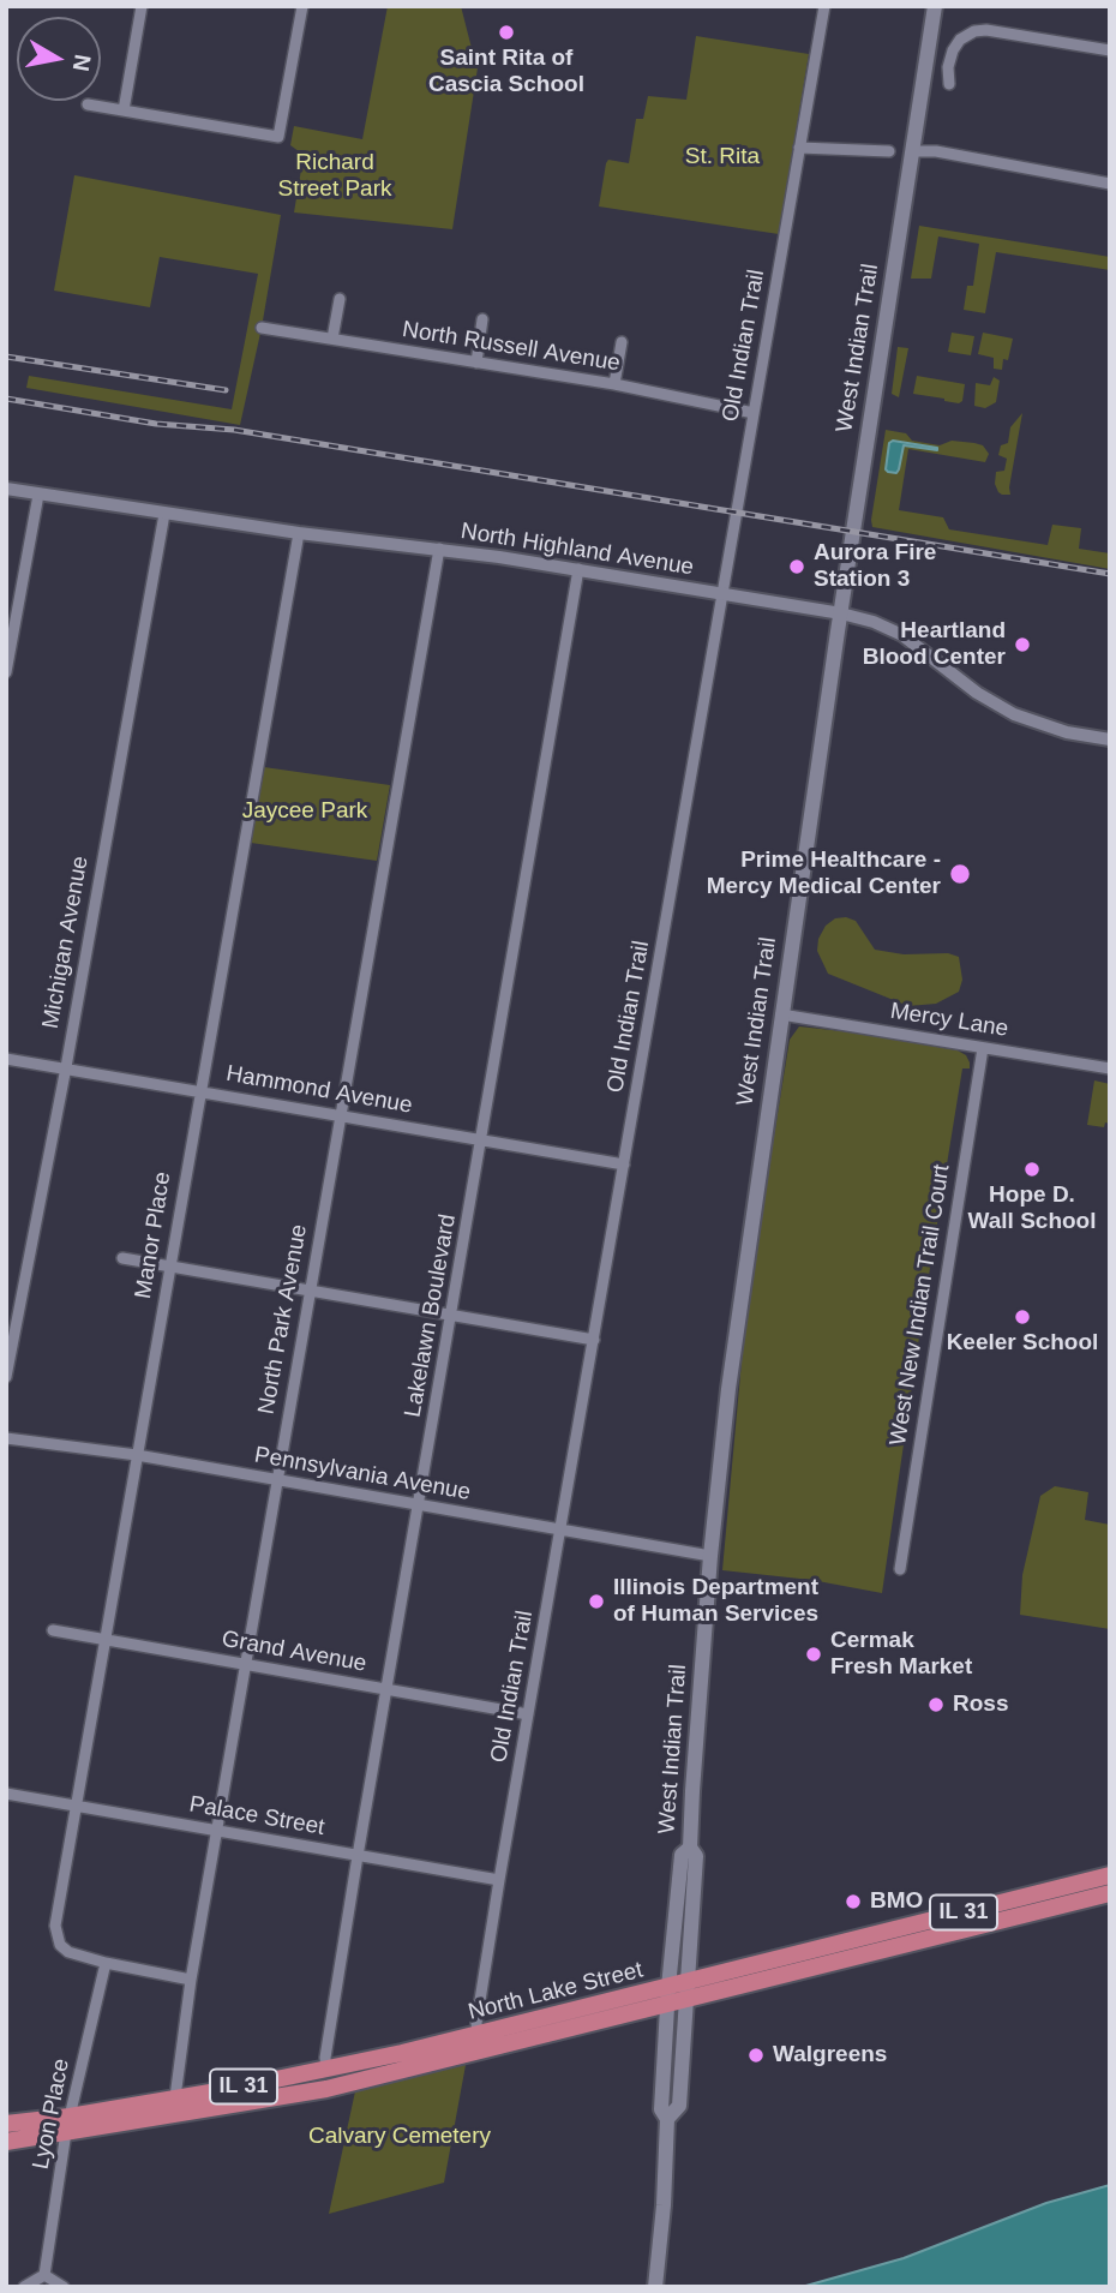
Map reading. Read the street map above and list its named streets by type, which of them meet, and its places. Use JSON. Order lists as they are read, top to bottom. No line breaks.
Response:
{"streets":{"main road":["West Indian Trail","IL 31","North Lake Street"],"street":["Old Indian Trail","North Russell Avenue","North Highland Avenue","Michigan Avenue","Mercy Lane","Hammond Avenue","Manor Place","West New Indian Trail Court","Lakelawn Boulevard","North Park Avenue","Pennsylvania Avenue","Grand Avenue","Palace Street","Lyon Place"]},"crossings":[["Old Indian Trail","North Russell Avenue"],["Old Indian Trail","North Highland Avenue"],["Old Indian Trail","Hammond Avenue"],["Old Indian Trail","Pennsylvania Avenue"],["Old Indian Trail","Grand Avenue"],["Old Indian Trail","Palace Street"],["Old Indian Trail","North Lake Street"],["West Indian Trail","North Highland Avenue"],["West Indian Trail","Mercy Lane"],["West Indian Trail","Pennsylvania Avenue"],["West Indian Trail","North Lake Street"],["North Highland Avenue","Michigan Avenue"],["North Highland Avenue","Manor Place"],["North Highland Avenue","Lakelawn Boulevard"],["North Highland Avenue","North Park Avenue"],["Michigan Avenue","Hammond Avenue"],["Mercy Lane","West New Indian Trail Court"],["Hammond Avenue","Manor Place"],["Hammond Avenue","Lakelawn Boulevard"],["Hammond Avenue","North Park Avenue"],["Manor Place","Pennsylvania Avenue"],["Manor Place","Grand Avenue"],["Manor Place","Palace Street"],["Manor Place","Lyon Place"],["Lakelawn Boulevard","Pennsylvania Avenue"],["Lakelawn Boulevard","Grand Avenue"],["Lakelawn Boulevard","Palace Street"],["Lakelawn Boulevard","North Lake Street"],["North Park Avenue","Pennsylvania Avenue"],["North Park Avenue","Grand Avenue"],["North Park Avenue","Palace Street"],["North Park Avenue","North Lake Street"],["North Lake Street","Lyon Place"]],"parks":["St. Rita","Richard Street Park","Jaycee Park","Calvary Cemetery"],"places":["Saint Rita of Cascia School","Aurora Fire Station 3","Heartland Blood Center","Prime Healthcare - Mercy Medical Center","Hope D. Wall School","Keeler School","Illinois Department of Human Services","Cermak Fresh Market","Ross","BMO","Walgreens"],"north":"right"}
